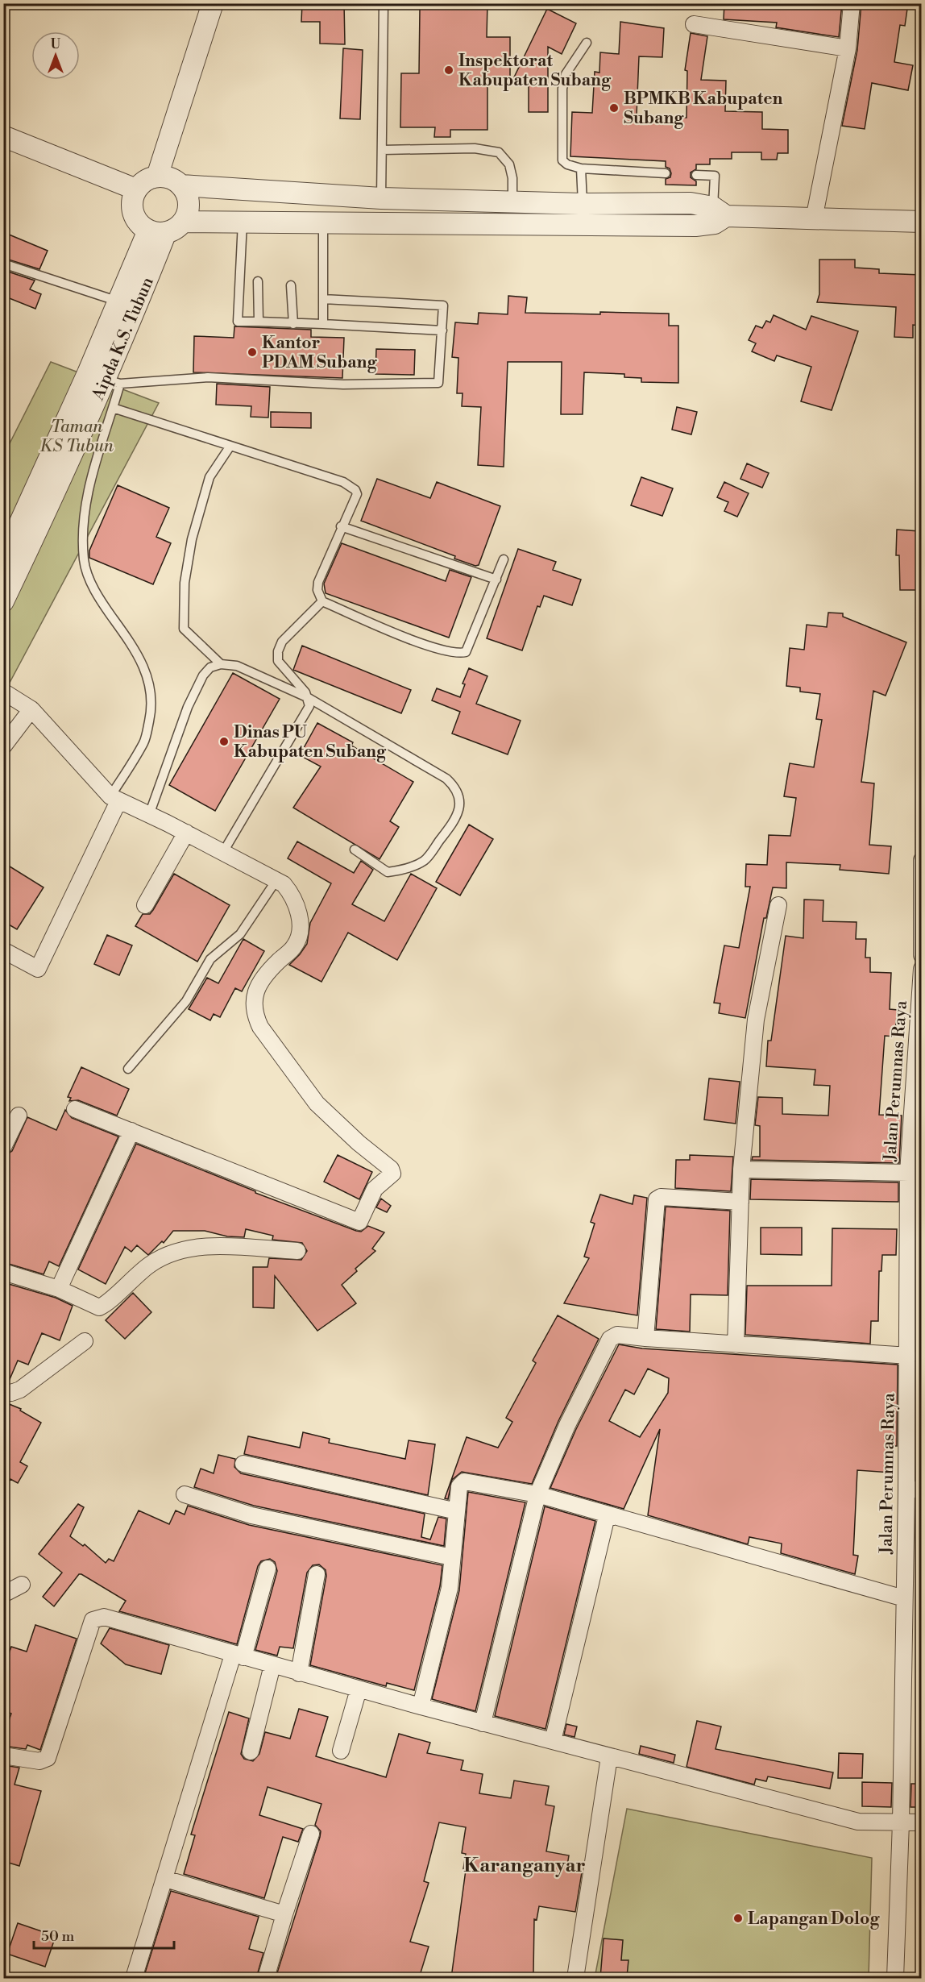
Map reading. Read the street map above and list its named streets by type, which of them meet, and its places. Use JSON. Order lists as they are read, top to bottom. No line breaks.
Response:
{"streets":{"street":["Aipda K.S. Tubun","Jalan Perumnas Raya"]},"districts":["Karanganyar"],"parks":["Taman KS Tubun"],"places":["Inspektorat Kabupaten Subang","BPMKB Kabupaten Subang","Kantor PDAM Subang","Dinas PU Kabupaten Subang","Lapangan Dolog"],"scale_bar":"50 m","north":"top"}
